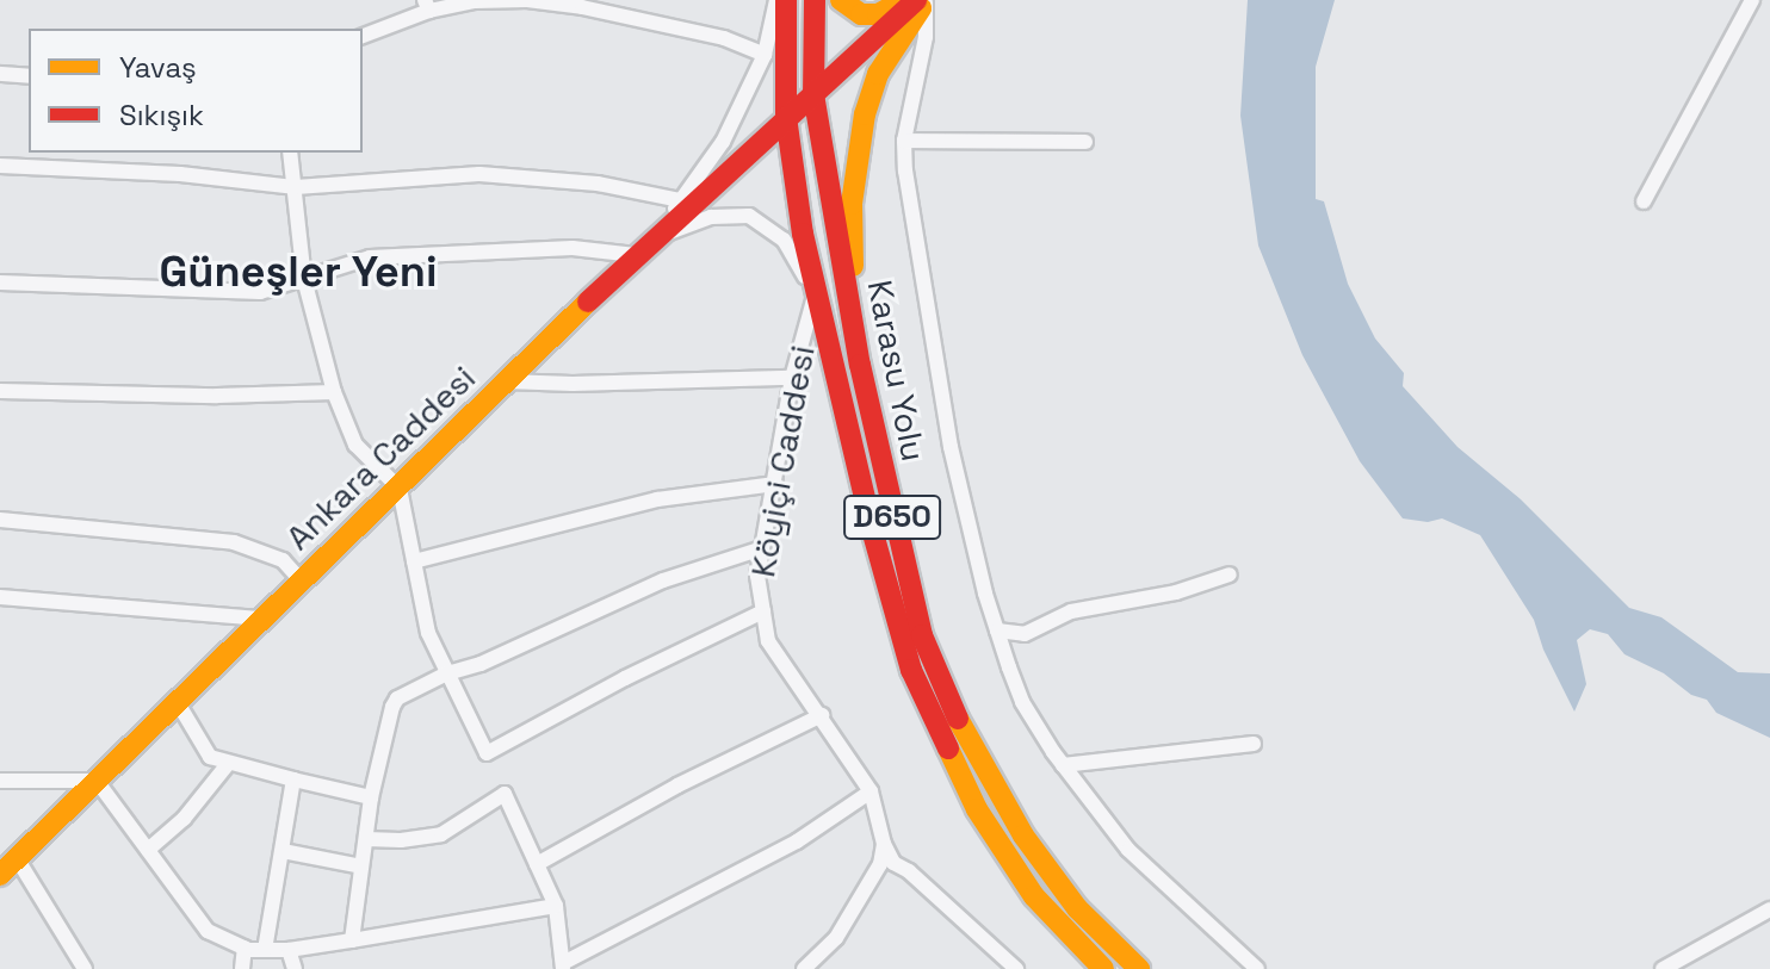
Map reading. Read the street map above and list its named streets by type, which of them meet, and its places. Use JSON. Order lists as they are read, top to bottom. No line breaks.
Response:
{"streets":{"main road":["Karasu Yolu","Ankara Caddesi","D650"],"street":["Köyiçi Caddesi"]},"crossings":[["Karasu Yolu","Ankara Caddesi"],["Karasu Yolu","Köyiçi Caddesi"]],"districts":["Güneşler Yeni"],"legend":["Yavaş","Sıkışık"]}
